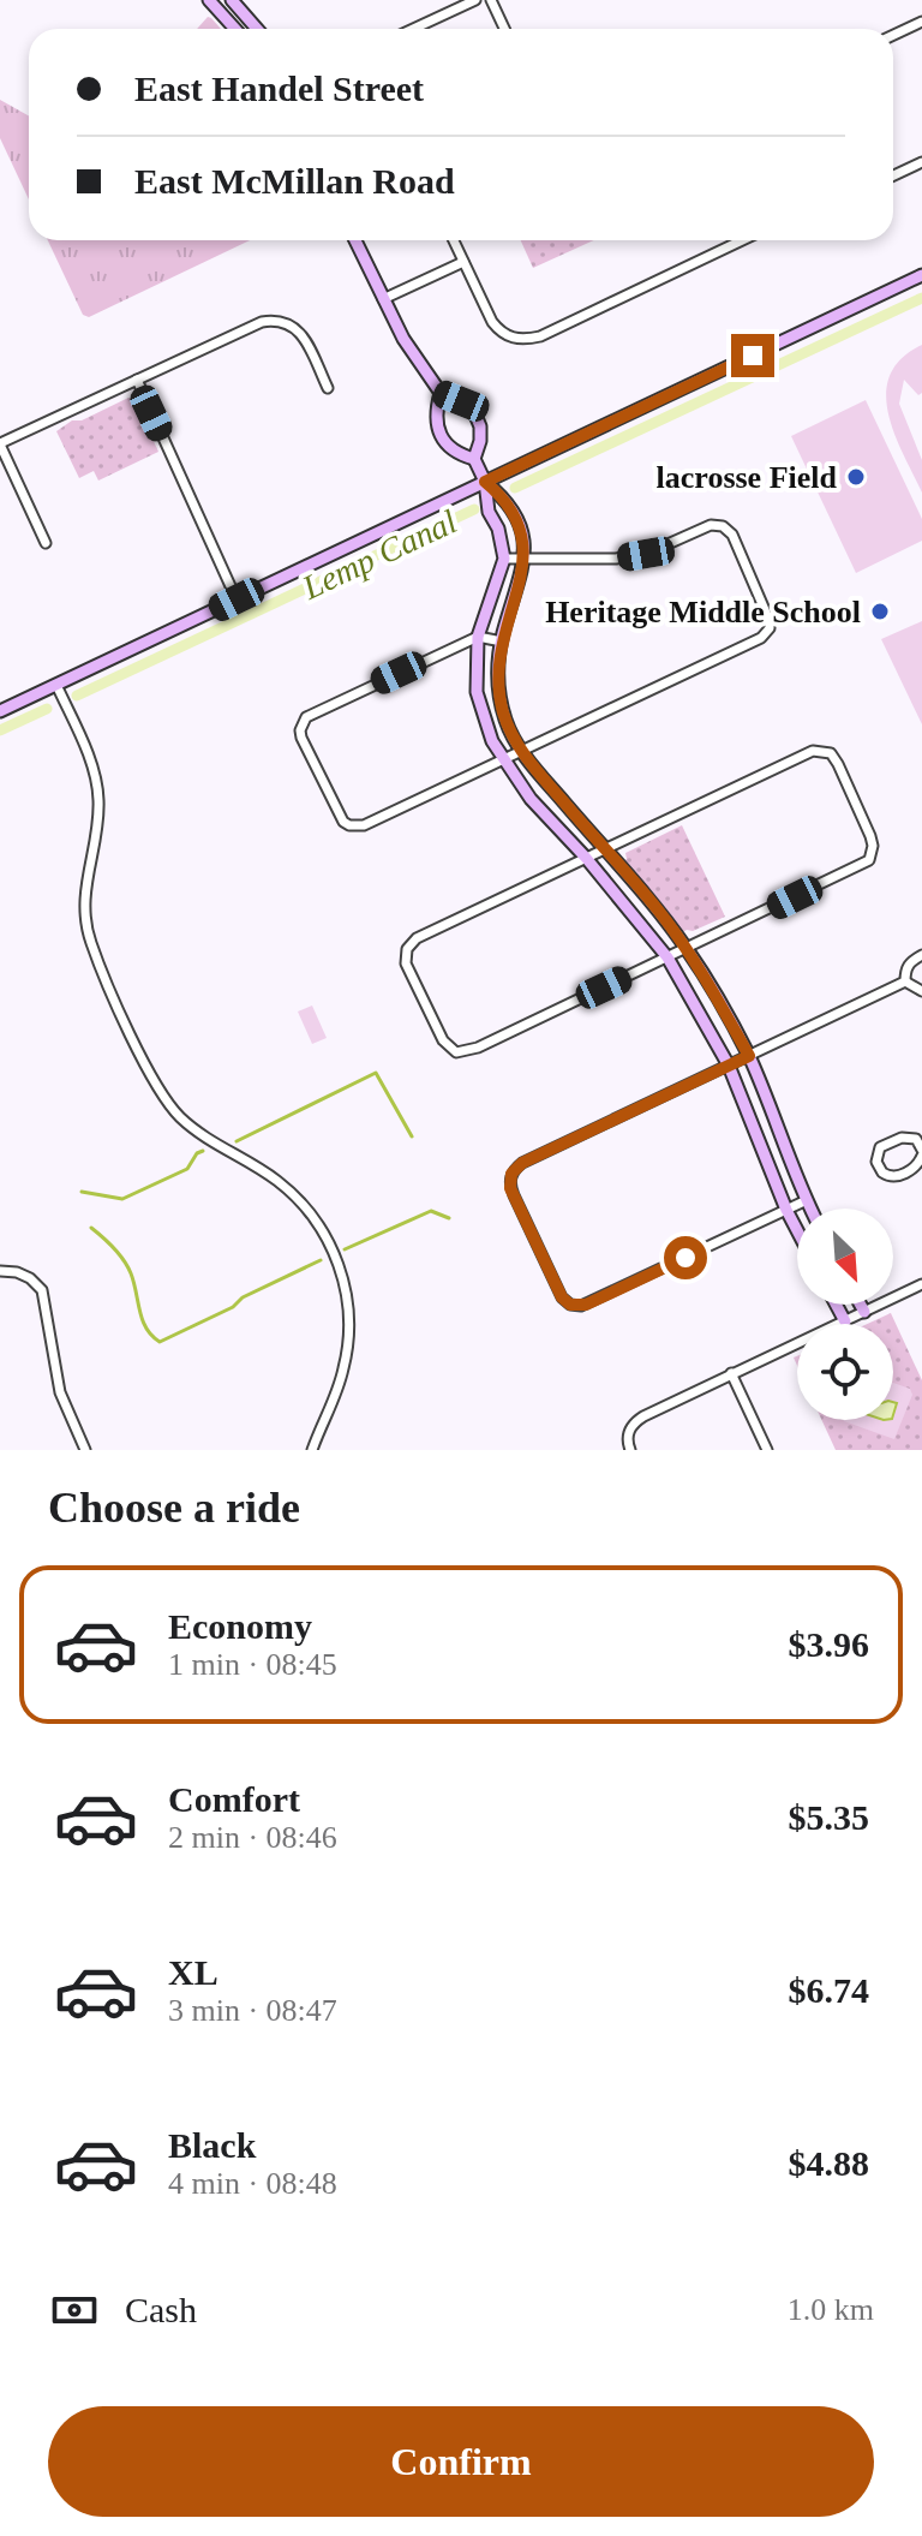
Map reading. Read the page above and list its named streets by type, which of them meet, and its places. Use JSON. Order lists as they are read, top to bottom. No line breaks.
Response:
{"water":["Lemp Canal"],"places":["lacrosse Field","Heritage Middle School"],"north":"bottom right","page":{"banner":["East Handel Street","East McMillan Road"],"heading":"Choose a ride","list":[{"name":"Economy","note":"1 min · 08:45","value":"$3.96"},{"name":"Comfort","note":"2 min · 08:46","value":"$5.35"},{"name":"XL","note":"3 min · 08:47","value":"$6.74"},{"name":"Black","note":"4 min · 08:48","value":"$4.88"}],"pay":["Cash","1.0 km"],"buttons":"Confirm"}}
